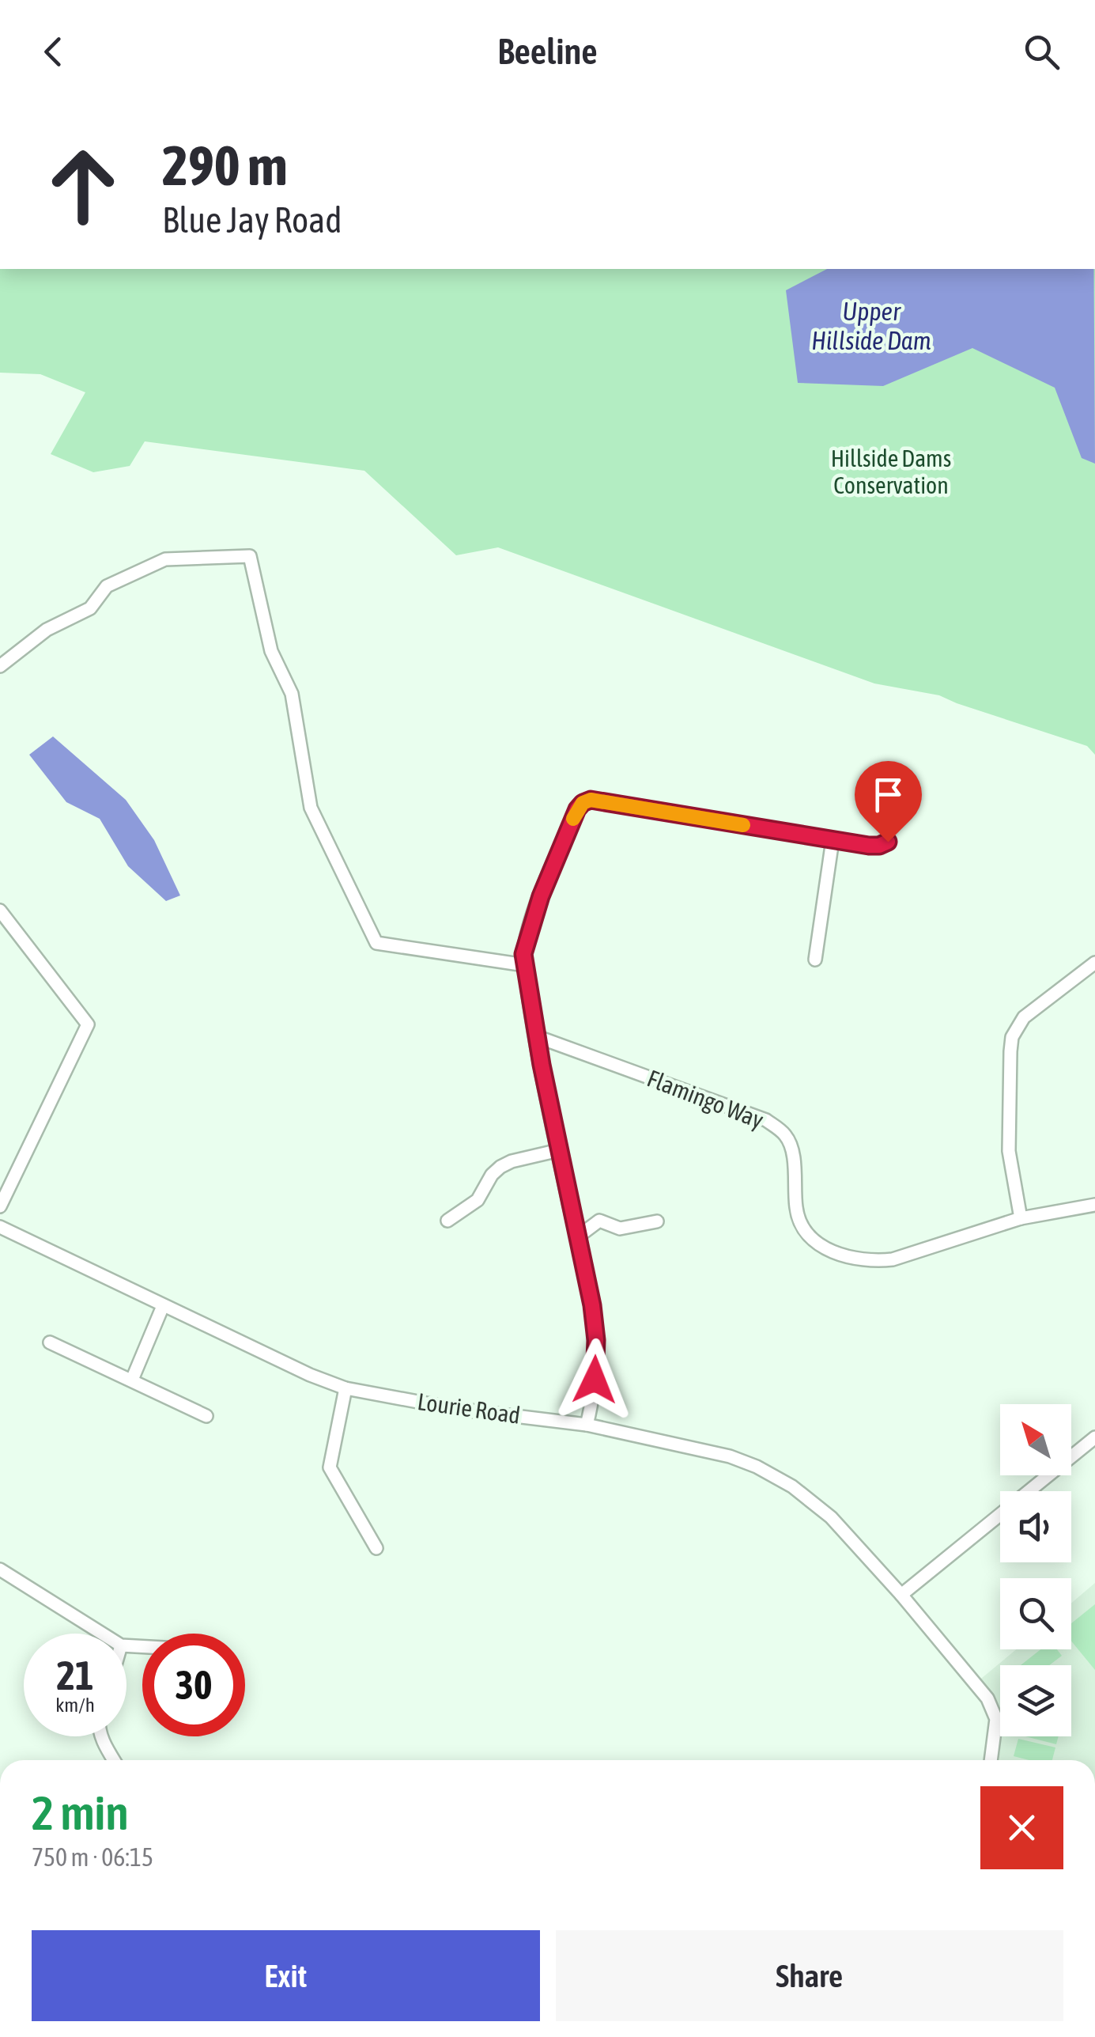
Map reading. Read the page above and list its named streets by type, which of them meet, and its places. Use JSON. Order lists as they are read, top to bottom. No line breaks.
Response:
{"streets":{"street":["Flamingo Way","Lourie Road"]},"water":["Upper Hillside Dam"],"parks":["Hillside Dams Conservation"],"north":"top left","page":{"header":"Beeline","turn":["290 m","Blue Jay Road"],"speed":"21 km/h","limit":"30","heading":["2 min","750 m · 06:15"],"buttons":["Exit","Share"]}}
